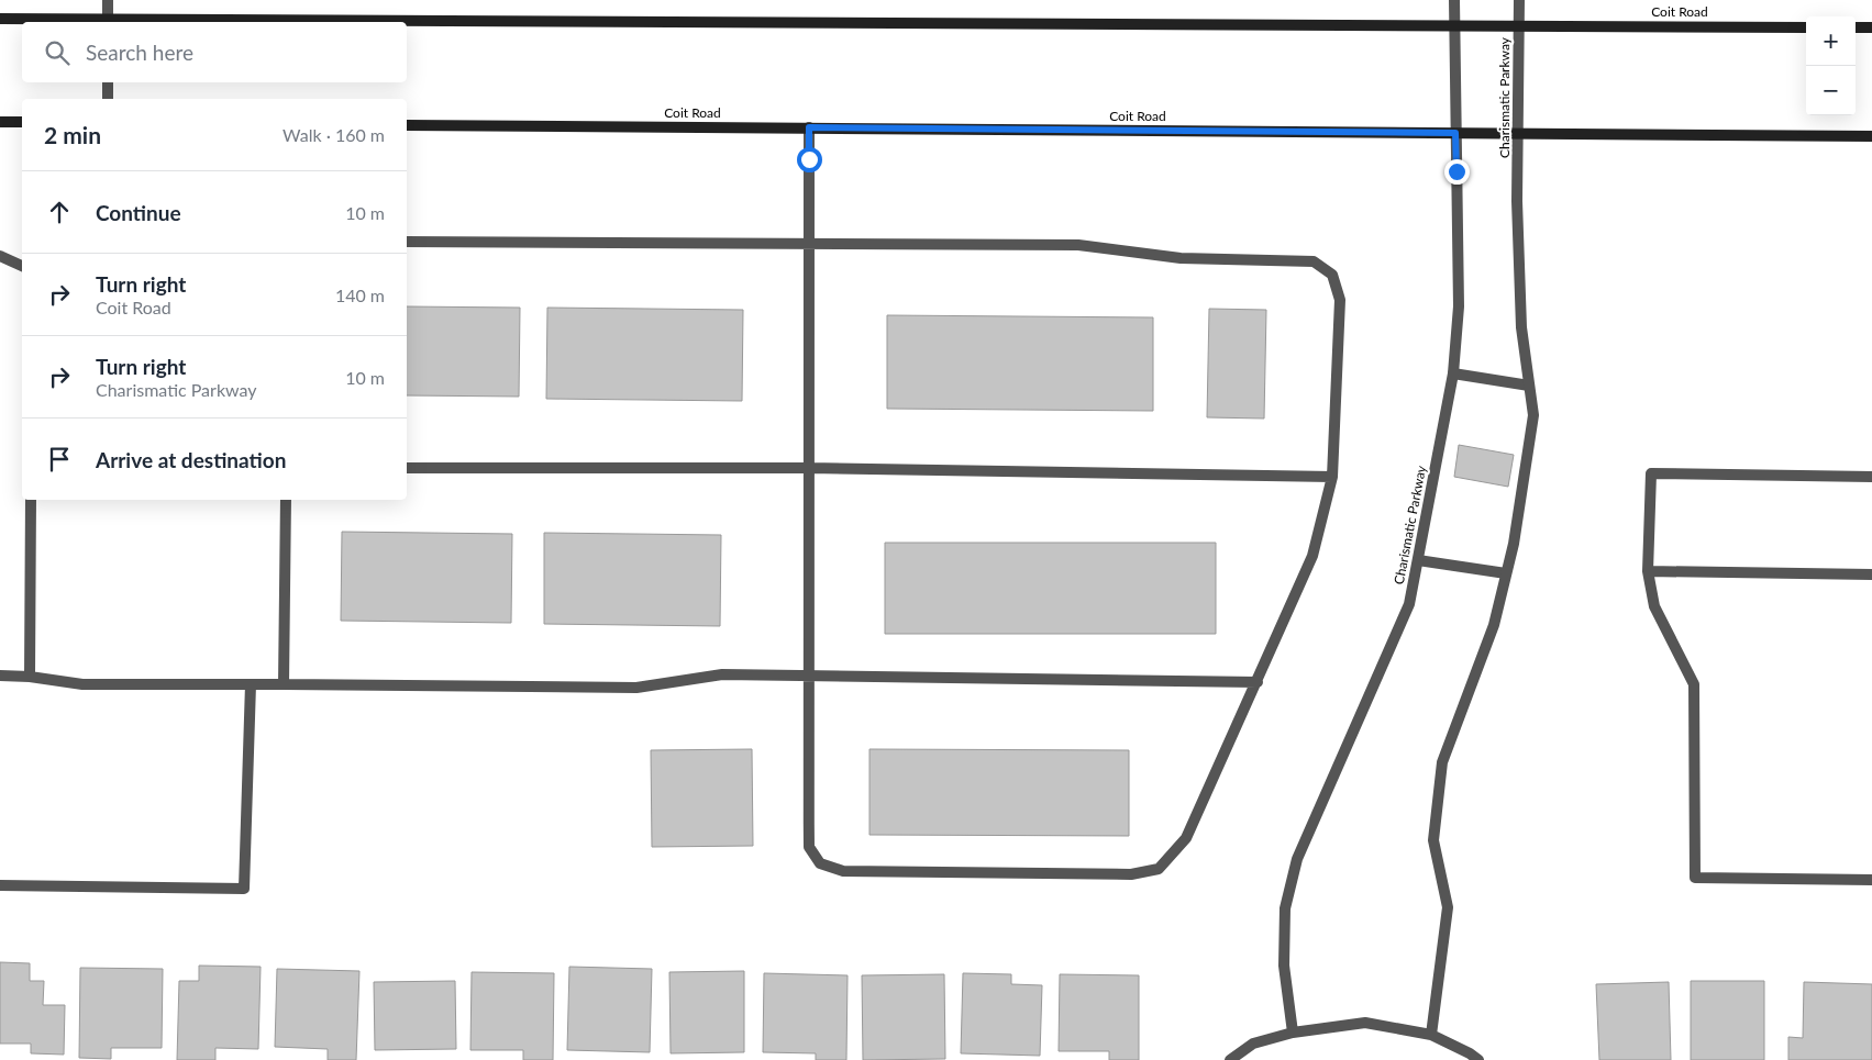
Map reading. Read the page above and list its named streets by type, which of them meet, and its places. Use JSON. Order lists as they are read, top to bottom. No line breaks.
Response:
{"streets":{"main road":["Coit Road"],"street":["Charismatic Parkway"]},"crossings":[["Coit Road","Charismatic Parkway"]],"page":{"map_buttons":["+","−"],"search":"Search here","heading":["2 min","Walk · 160 m"],"list":[["Continue","10 m"],["Turn right","Coit Road","140 m"],["Turn right","Charismatic Parkway","10 m"],"Arrive at destination"]}}
